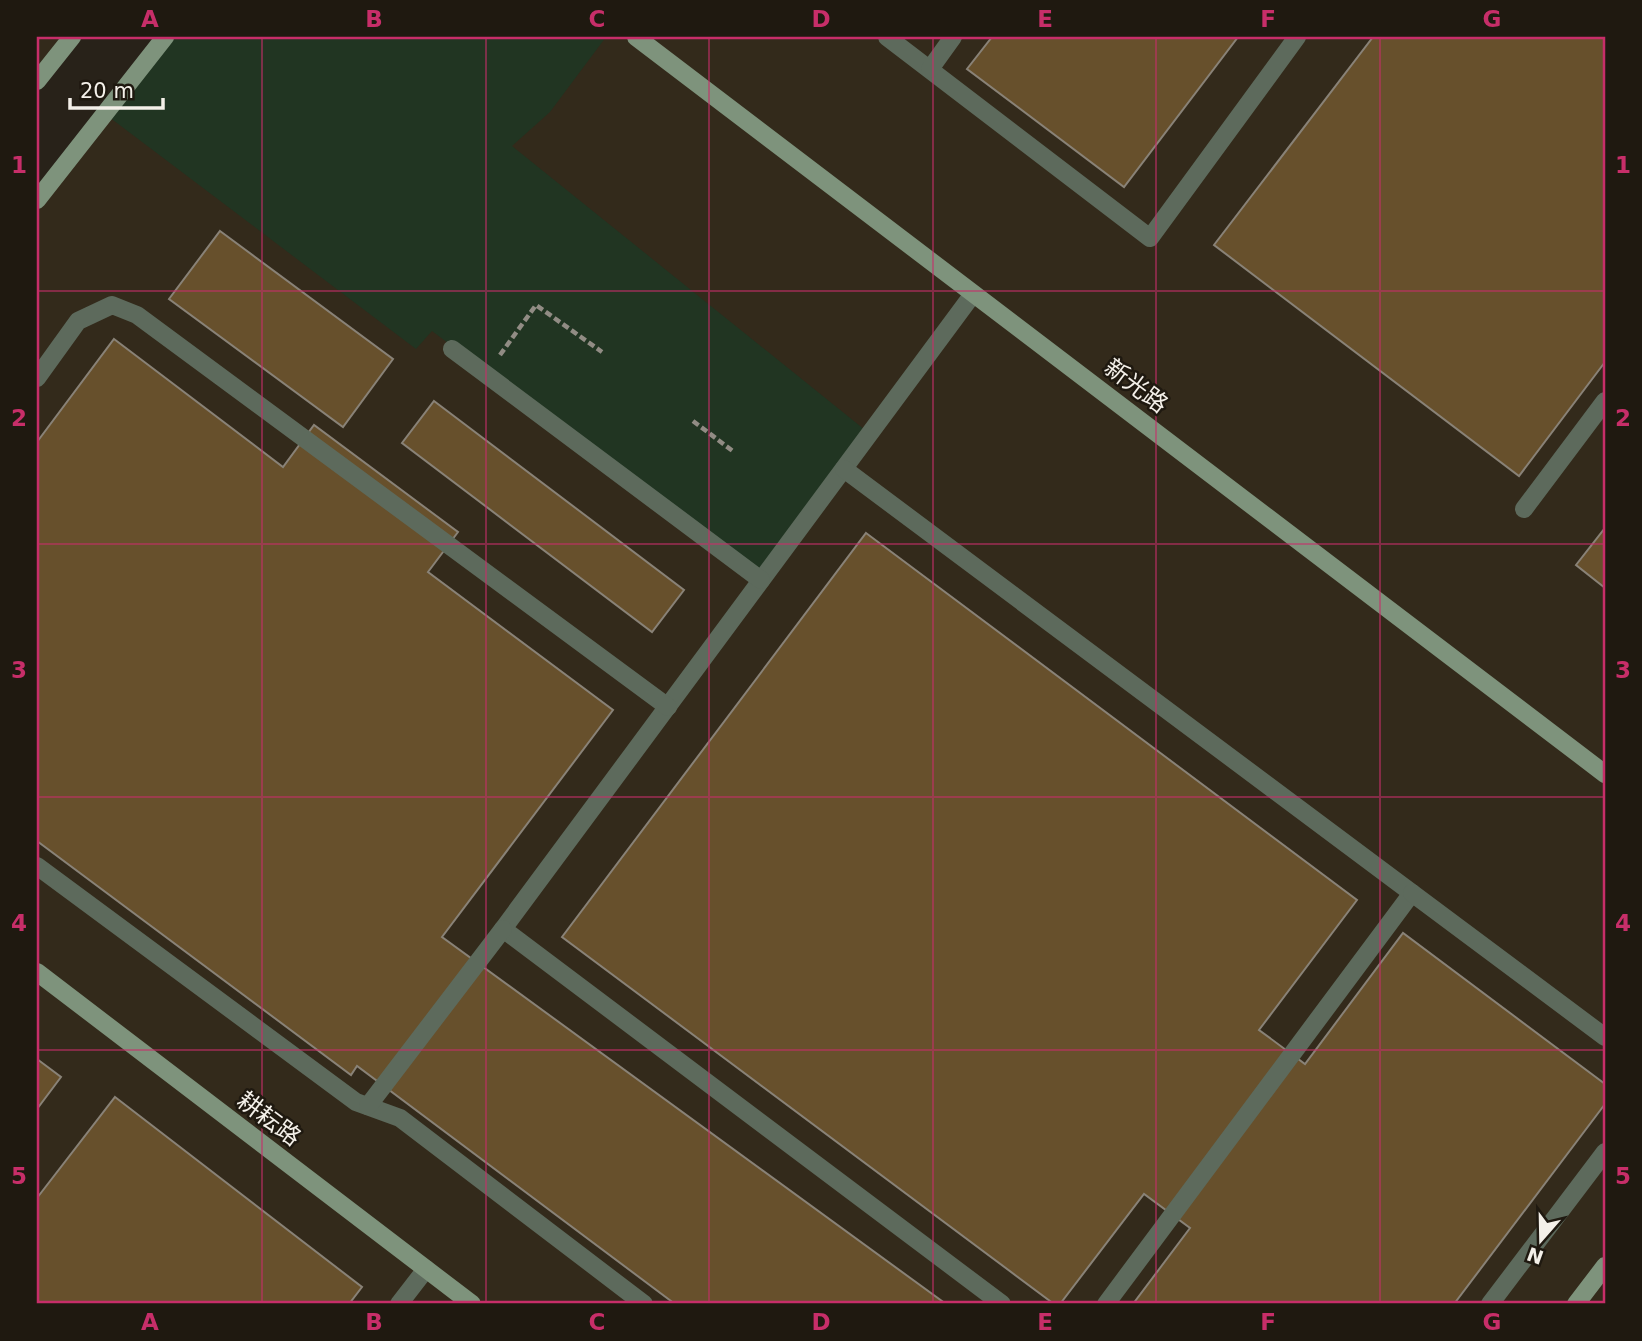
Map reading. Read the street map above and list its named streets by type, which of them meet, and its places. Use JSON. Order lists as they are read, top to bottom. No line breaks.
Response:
{"streets":{"street":["新光路","耕耘路"]},"scale_bar":"20 m","north":"bottom","grid":{"columns":["A","B","C","D","E","F","G"],"rows":["1","2","3","4","5"]}}
